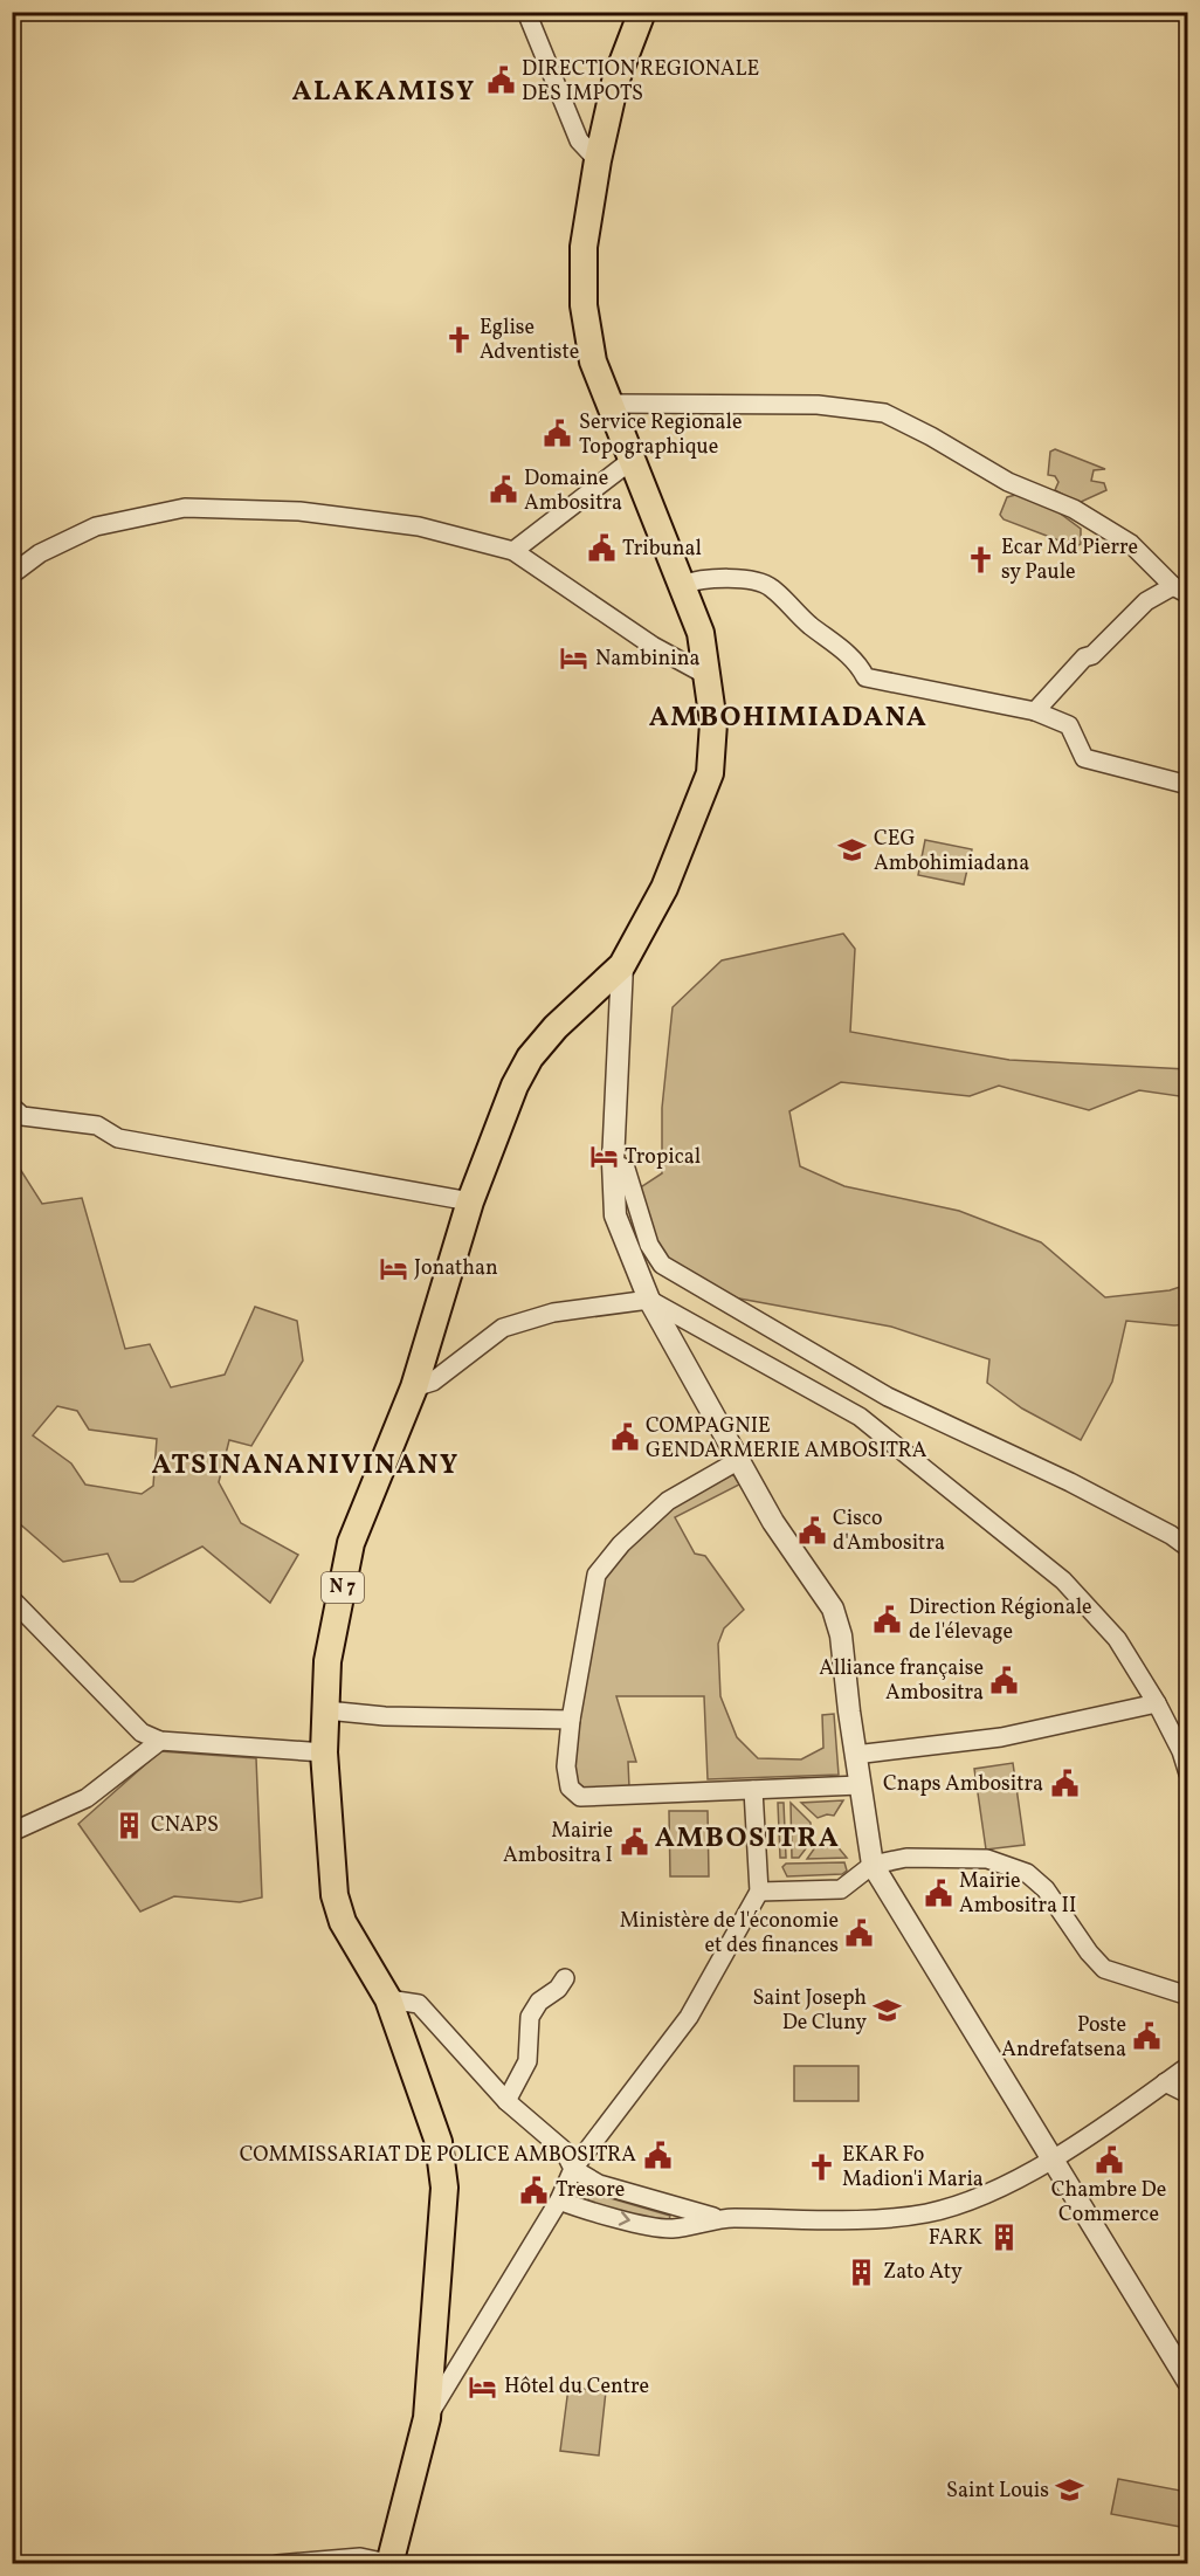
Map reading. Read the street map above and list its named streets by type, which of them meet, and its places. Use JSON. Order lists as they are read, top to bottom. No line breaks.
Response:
{"streets":{"main road":["N 7"]},"districts":["ALAKAMISY","AMBOHIMIADANA","ATSINANANIVINANY","AMBOSITRA"],"places":{"public building":["DIRECTION REGIONALE DES IMPOTS","Service Regionale Topographique","Domaine Ambositra","Tribunal","COMPAGNIE GENDARMERIE AMBOSITRA","Cisco d'Ambositra","Direction Régionale de l'élevage","Alliance française Ambositra","Cnaps Ambositra","Mairie Ambositra I","Mairie Ambositra II","Ministère de l'économie et des finances","Poste Andrefatsena","COMMISSARIAT DE POLICE AMBOSITRA","Chambre De Commerce","Tresore"],"church":["Eglise Adventiste","Ecar Md Pierre sy Paule","EKAR Fo Madion'i Maria"],"hotel":["Nambinina","Tropical","Jonathan","Hôtel du Centre"],"school or university":["CEG Ambohimiadana","Saint Joseph De Cluny","Saint Louis"],"building":["CNAPS","FARK","Zato Aty"]}}
